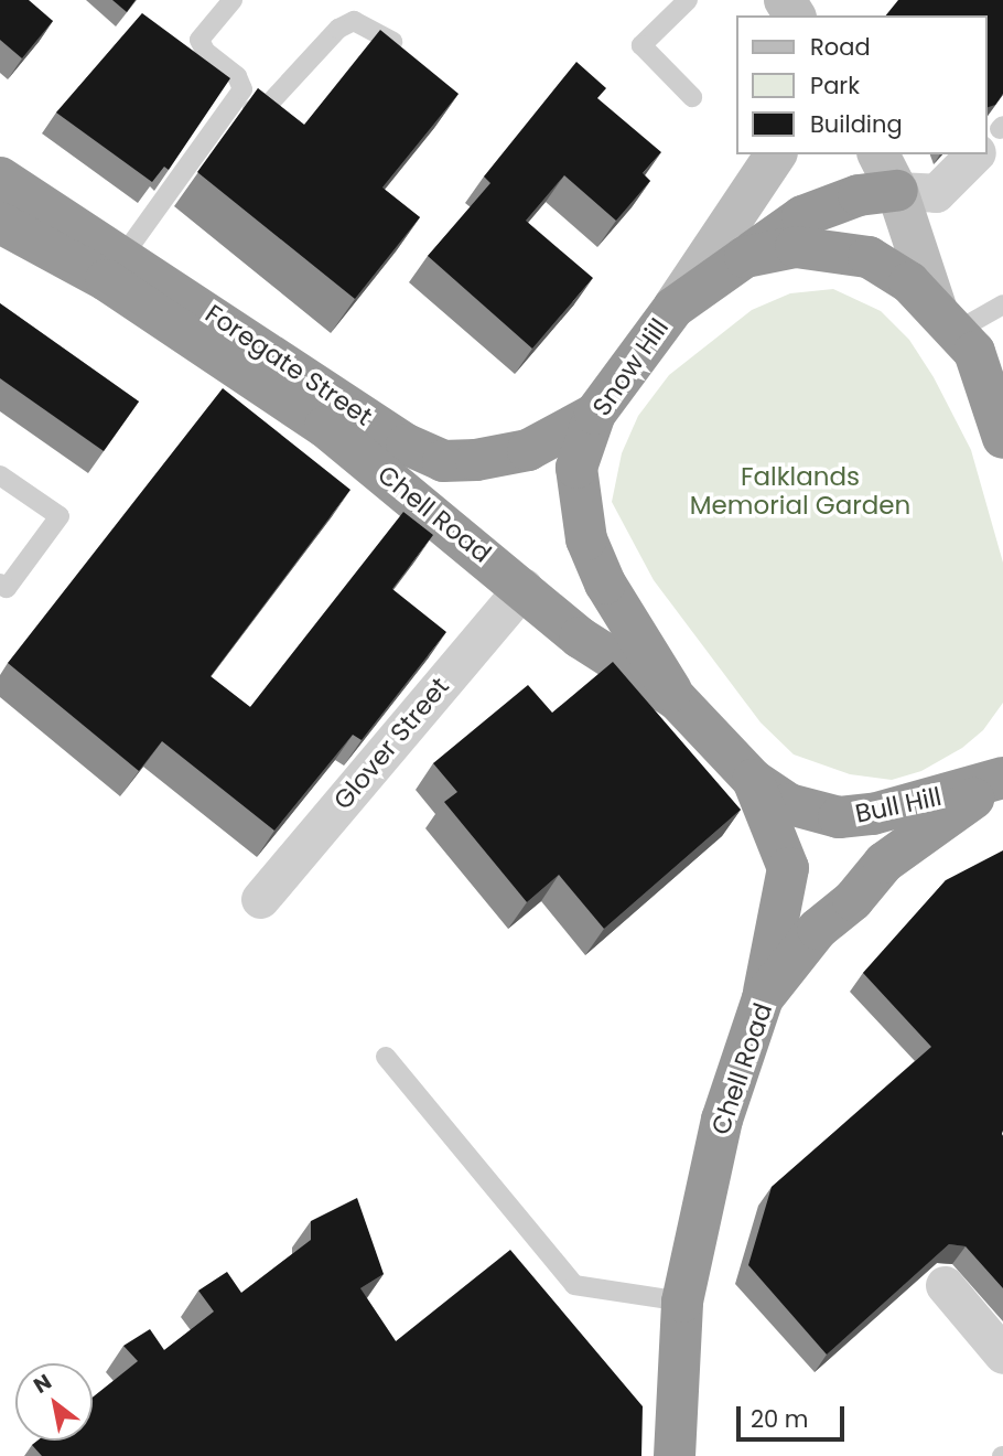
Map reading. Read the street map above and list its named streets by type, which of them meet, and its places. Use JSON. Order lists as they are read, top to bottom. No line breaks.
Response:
{"streets":{"highway":["Foregate Street","Snow Hill","Chell Road","Bull Hill"],"street":["Glover Street"]},"crossings":[["Foregate Street","Snow Hill"],["Foregate Street","Chell Road"],["Snow Hill","Chell Road"],["Chell Road","Glover Street"],["Chell Road","Bull Hill"]],"parks":["Falklands Memorial Garden"],"legend":["Road","Park","Building"],"scale_bar":"20 m","north":"top left"}
